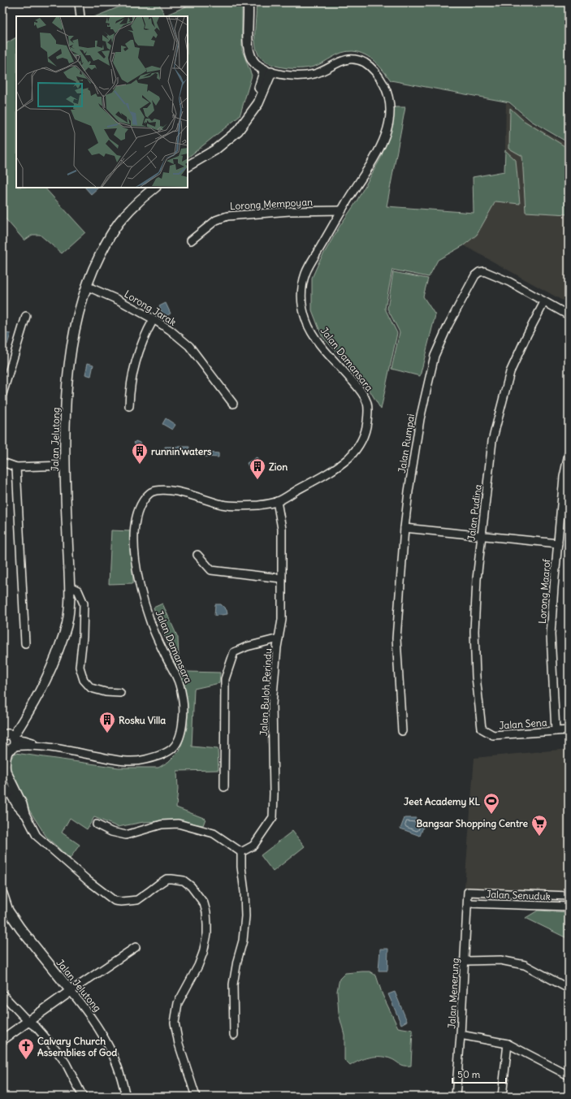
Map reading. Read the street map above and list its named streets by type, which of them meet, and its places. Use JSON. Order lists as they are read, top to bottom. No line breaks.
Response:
{"streets":{"street":["Lorong Mempoyan","Lorong Jarak","Jalan Damansara","Jalan Jelutong","Jalan Rumpai","Jalan Pudina","Lorong Maarof","Jalan Buloh Perindu","Jalan Sena","Jalan Senuduk","Jalan Menerung"]},"crossings":[["Lorong Mempoyan","Jalan Damansara"],["Lorong Jarak","Jalan Jelutong"],["Jalan Damansara","Jalan Jelutong"],["Jalan Damansara","Jalan Buloh Perindu"],["Jalan Rumpai","Jalan Pudina"],["Jalan Pudina","Jalan Sena"],["Lorong Maarof","Jalan Sena"],["Jalan Senuduk","Jalan Menerung"]],"places":{"building":["runnin'waters","Zion","Rosku Villa"],"sports":["Jeet Academy KL"],"supermarket":["Bangsar Shopping Centre"],"church":["Calvary Church Assemblies of God"]},"scale_bar":"50 m"}
